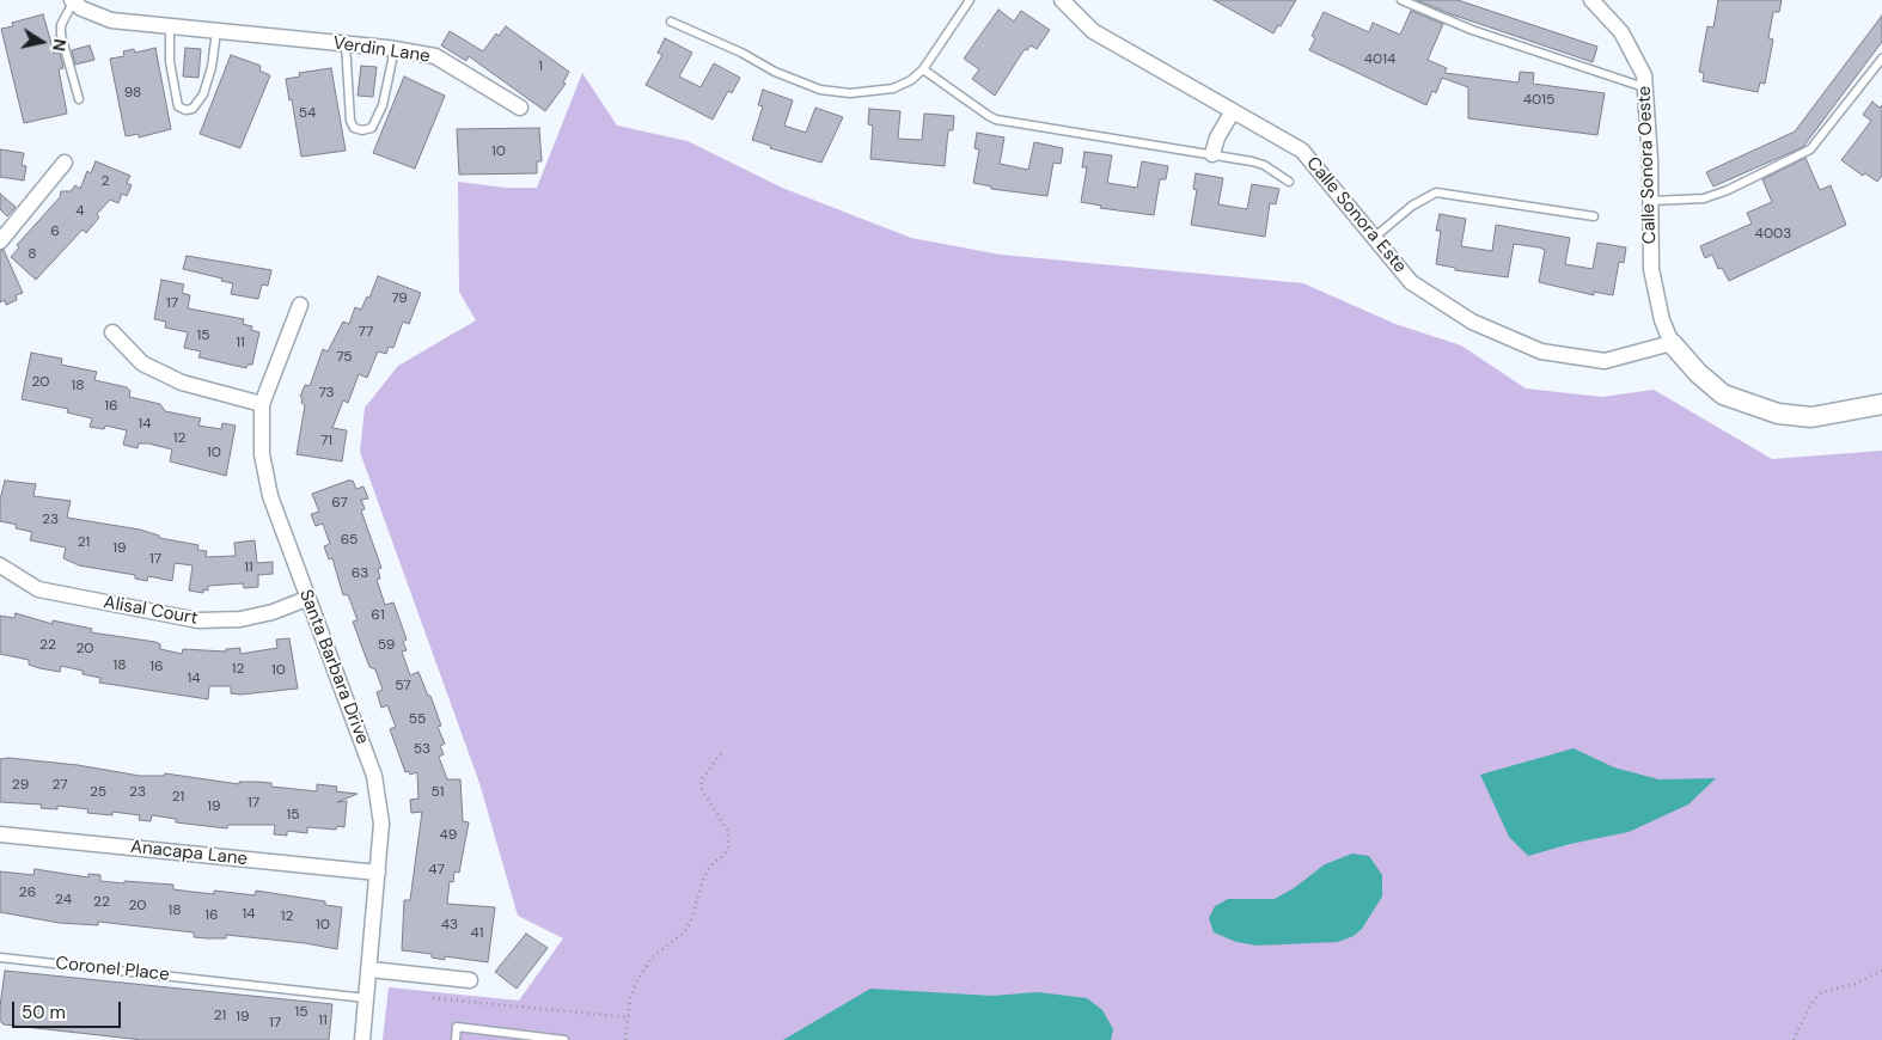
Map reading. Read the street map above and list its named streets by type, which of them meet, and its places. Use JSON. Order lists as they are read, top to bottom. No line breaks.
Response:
{"streets":{"street":["Verdin Lane","Calle Sonora Oeste","Calle Sonora Este","Alisal Court","Santa Barbara Drive","Anacapa Lane"],"lane":["Coronel Place"]},"crossings":[["Calle Sonora Oeste","Calle Sonora Este"],["Alisal Court","Santa Barbara Drive"],["Santa Barbara Drive","Anacapa Lane"],["Santa Barbara Drive","Coronel Place"]],"house_numbers":["4014","1","98","4015","54","10","2","4","6","4003","8","79","17","77","15","11","75","20","18","73","16","14","12","71","10","67","23","65","21","19","17","11","63","61","22","59","20","18","16","12","10","14","57","55","53","29","27","25","23","51","21","17","19","15","49","47","26","24","22","20","18","14","16","12","10","43","41","15","21","19","11","17"],"scale_bar":"50 m","north":"right"}
